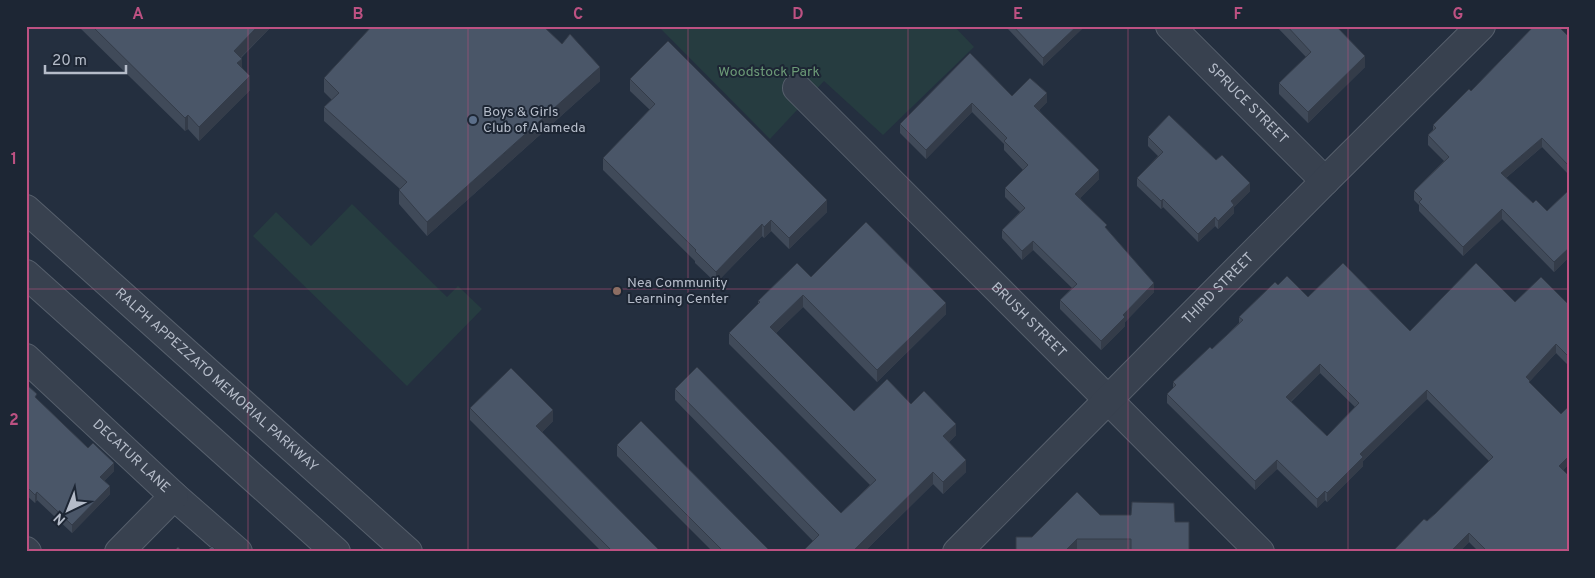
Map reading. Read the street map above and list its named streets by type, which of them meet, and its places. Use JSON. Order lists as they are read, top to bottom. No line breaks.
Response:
{"streets":{"street":["SPRUCE STREET","THIRD STREET","BRUSH STREET","RALPH APPEZZATO MEMORIAL PARKWAY","DECATUR LANE"]},"crossings":[["SPRUCE STREET","THIRD STREET"],["THIRD STREET","BRUSH STREET"]],"parks":["Woodstock Park"],"places":["Boys & Girls Club of Alameda","Nea Community Learning Center"],"scale_bar":"20 m","north":"bottom left","grid":{"columns":["A","B","C","D","E","F","G"],"rows":["1","2"]}}
